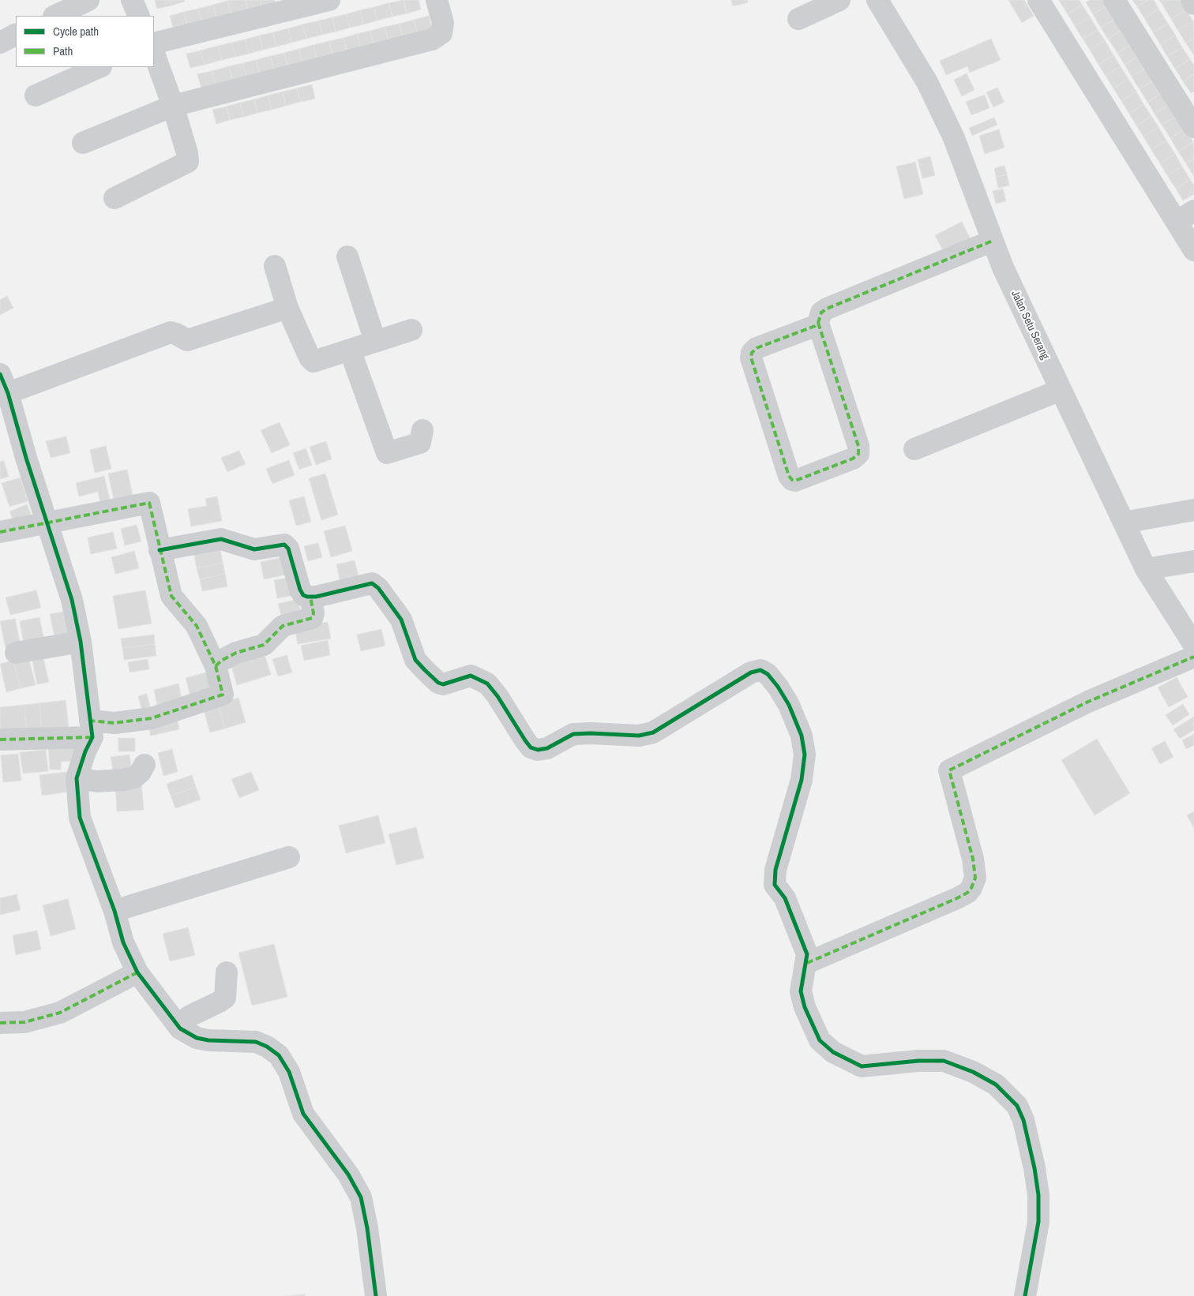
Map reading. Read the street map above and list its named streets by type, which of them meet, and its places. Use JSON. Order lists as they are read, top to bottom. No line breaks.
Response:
{"streets":{"street":["Jalan Setu Serang"]},"legend":["Cycle path","Path"]}
